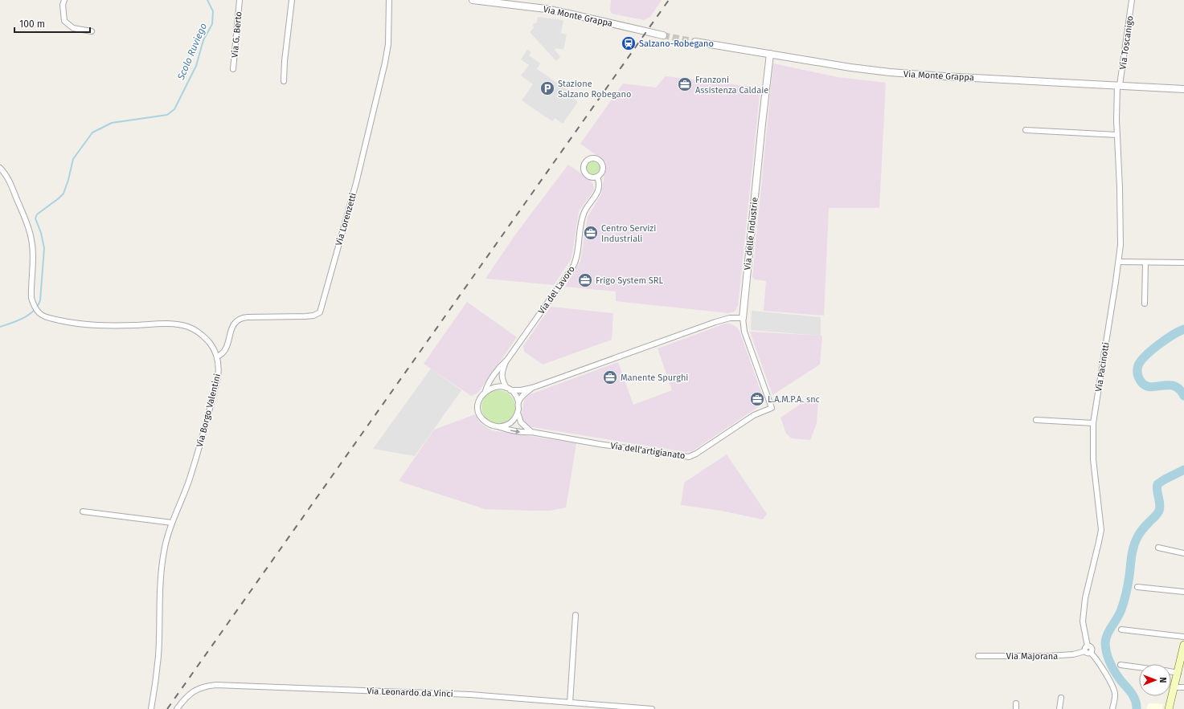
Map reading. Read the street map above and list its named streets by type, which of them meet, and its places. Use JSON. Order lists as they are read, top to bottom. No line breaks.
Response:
{"streets":{"street":["Via Monte Grappa","Via G. Berto","Via Toscanigo","Via Lorenzetti","Via delle Industrie","Via del Lavoro","Via Pacinotti","Via Borgo Valentini","Via dell'artigianato","Via Majorana","Via Leonardo da Vinci"]},"crossings":[["Via Monte Grappa","Via Toscanigo"],["Via Monte Grappa","Via delle Industrie"],["Via Monte Grappa","Via Pacinotti"],["Via Toscanigo","Via Pacinotti"],["Via Lorenzetti","Via Borgo Valentini"],["Via delle Industrie","Via dell'artigianato"],["Via del Lavoro","Via dell'artigianato"],["Via Pacinotti","Via Majorana"]],"water":["Scolo Ruviego"],"places":{"station":["Salzano-Robegano"],"office":["Franzoni Assistenza Caldaie","Centro Servizi Industriali","Frigo System SRL","Manente Spurghi","L.A.M.P.A. snc"],"parking":["Stazione Salzano Robegano"]},"scale_bar":"100 m","north":"right"}
